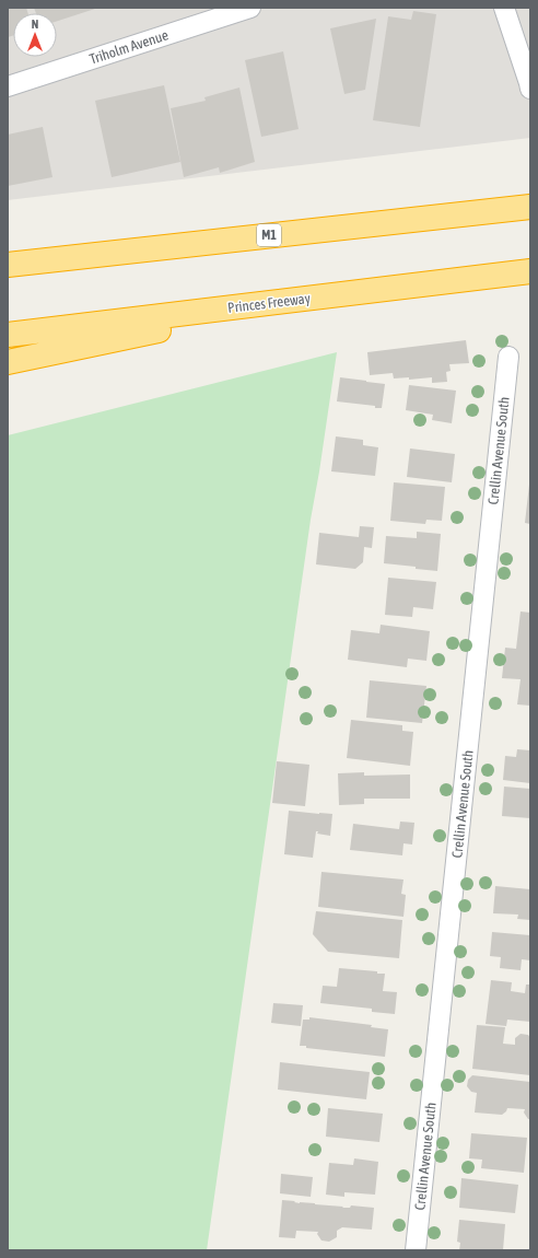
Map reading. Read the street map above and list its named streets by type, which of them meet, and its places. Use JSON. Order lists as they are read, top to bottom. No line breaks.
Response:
{"streets":{"highway":["M1","Princes Freeway"],"street":["Triholm Avenue","Crellin Avenue South"]},"north":"top"}
